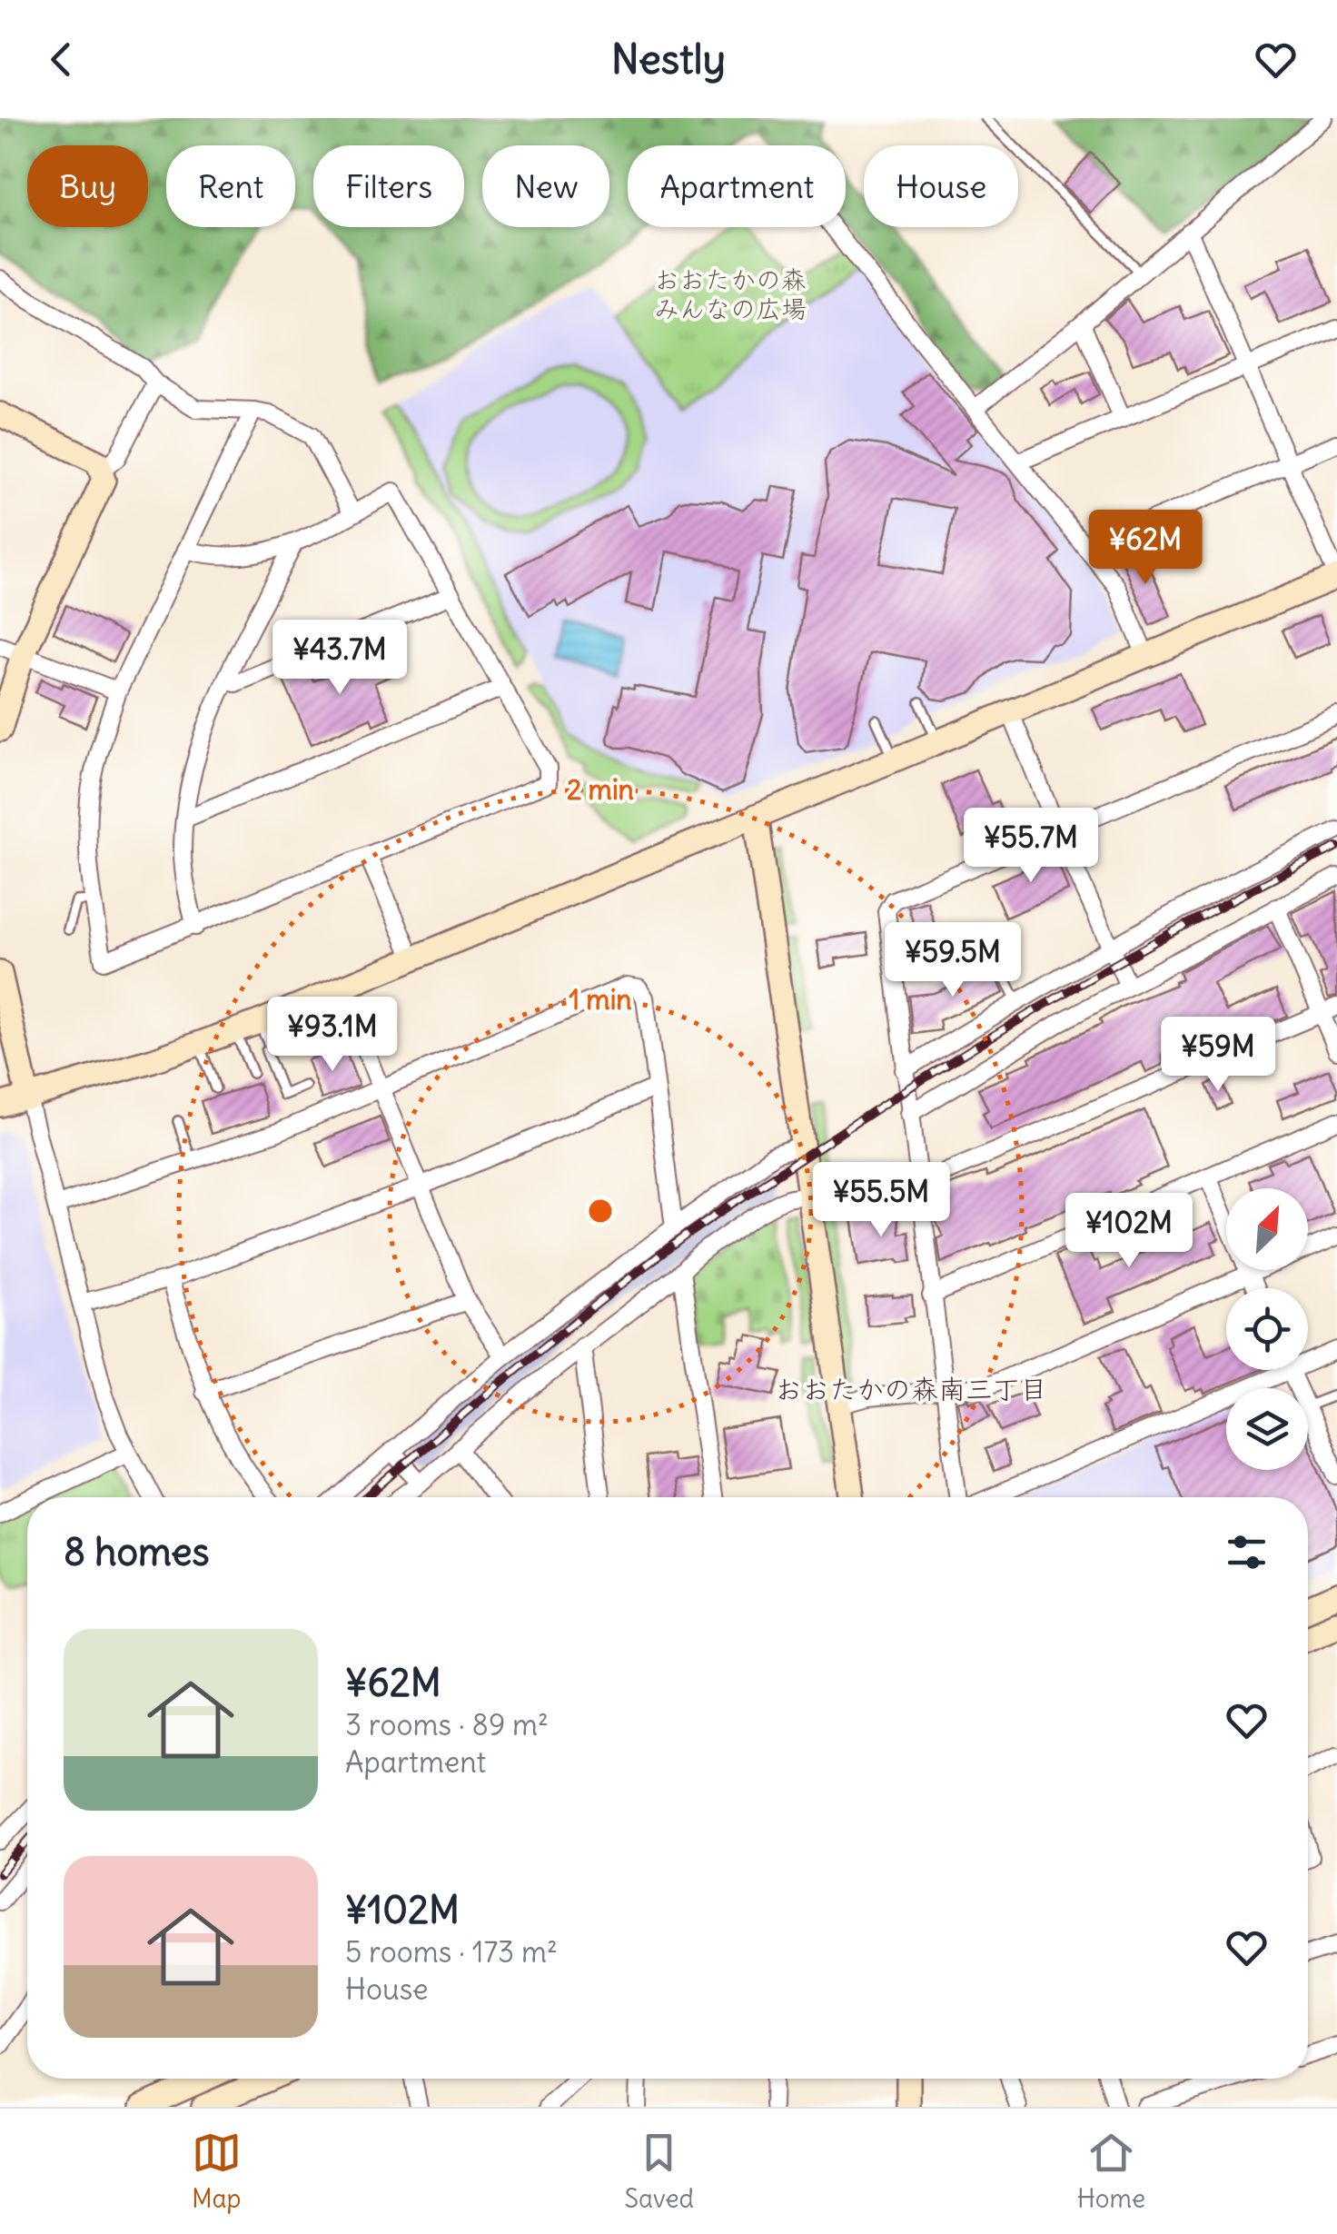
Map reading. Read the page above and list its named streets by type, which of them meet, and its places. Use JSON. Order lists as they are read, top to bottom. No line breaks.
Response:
{"districts":["おおたかの森南三丁目"],"parks":["おおたかの森 みんなの広場"],"north":"top right","page":{"header":"Nestly","chip":["Buy","Rent","Filters","New","Apartment","House"],"price":["¥62M","¥43.7M","¥55.7M","¥59.5M","¥93.1M","¥59M","¥55.5M","¥102M"],"heading":"8 homes","list":[{"name":"¥62M","note":"3 rooms · 89 m² · Apartment"},{"name":"¥102M","note":"5 rooms · 173 m² · House"}],"tabs":["Map","Saved","Home"]},"rings":["2 min","1 min"]}
